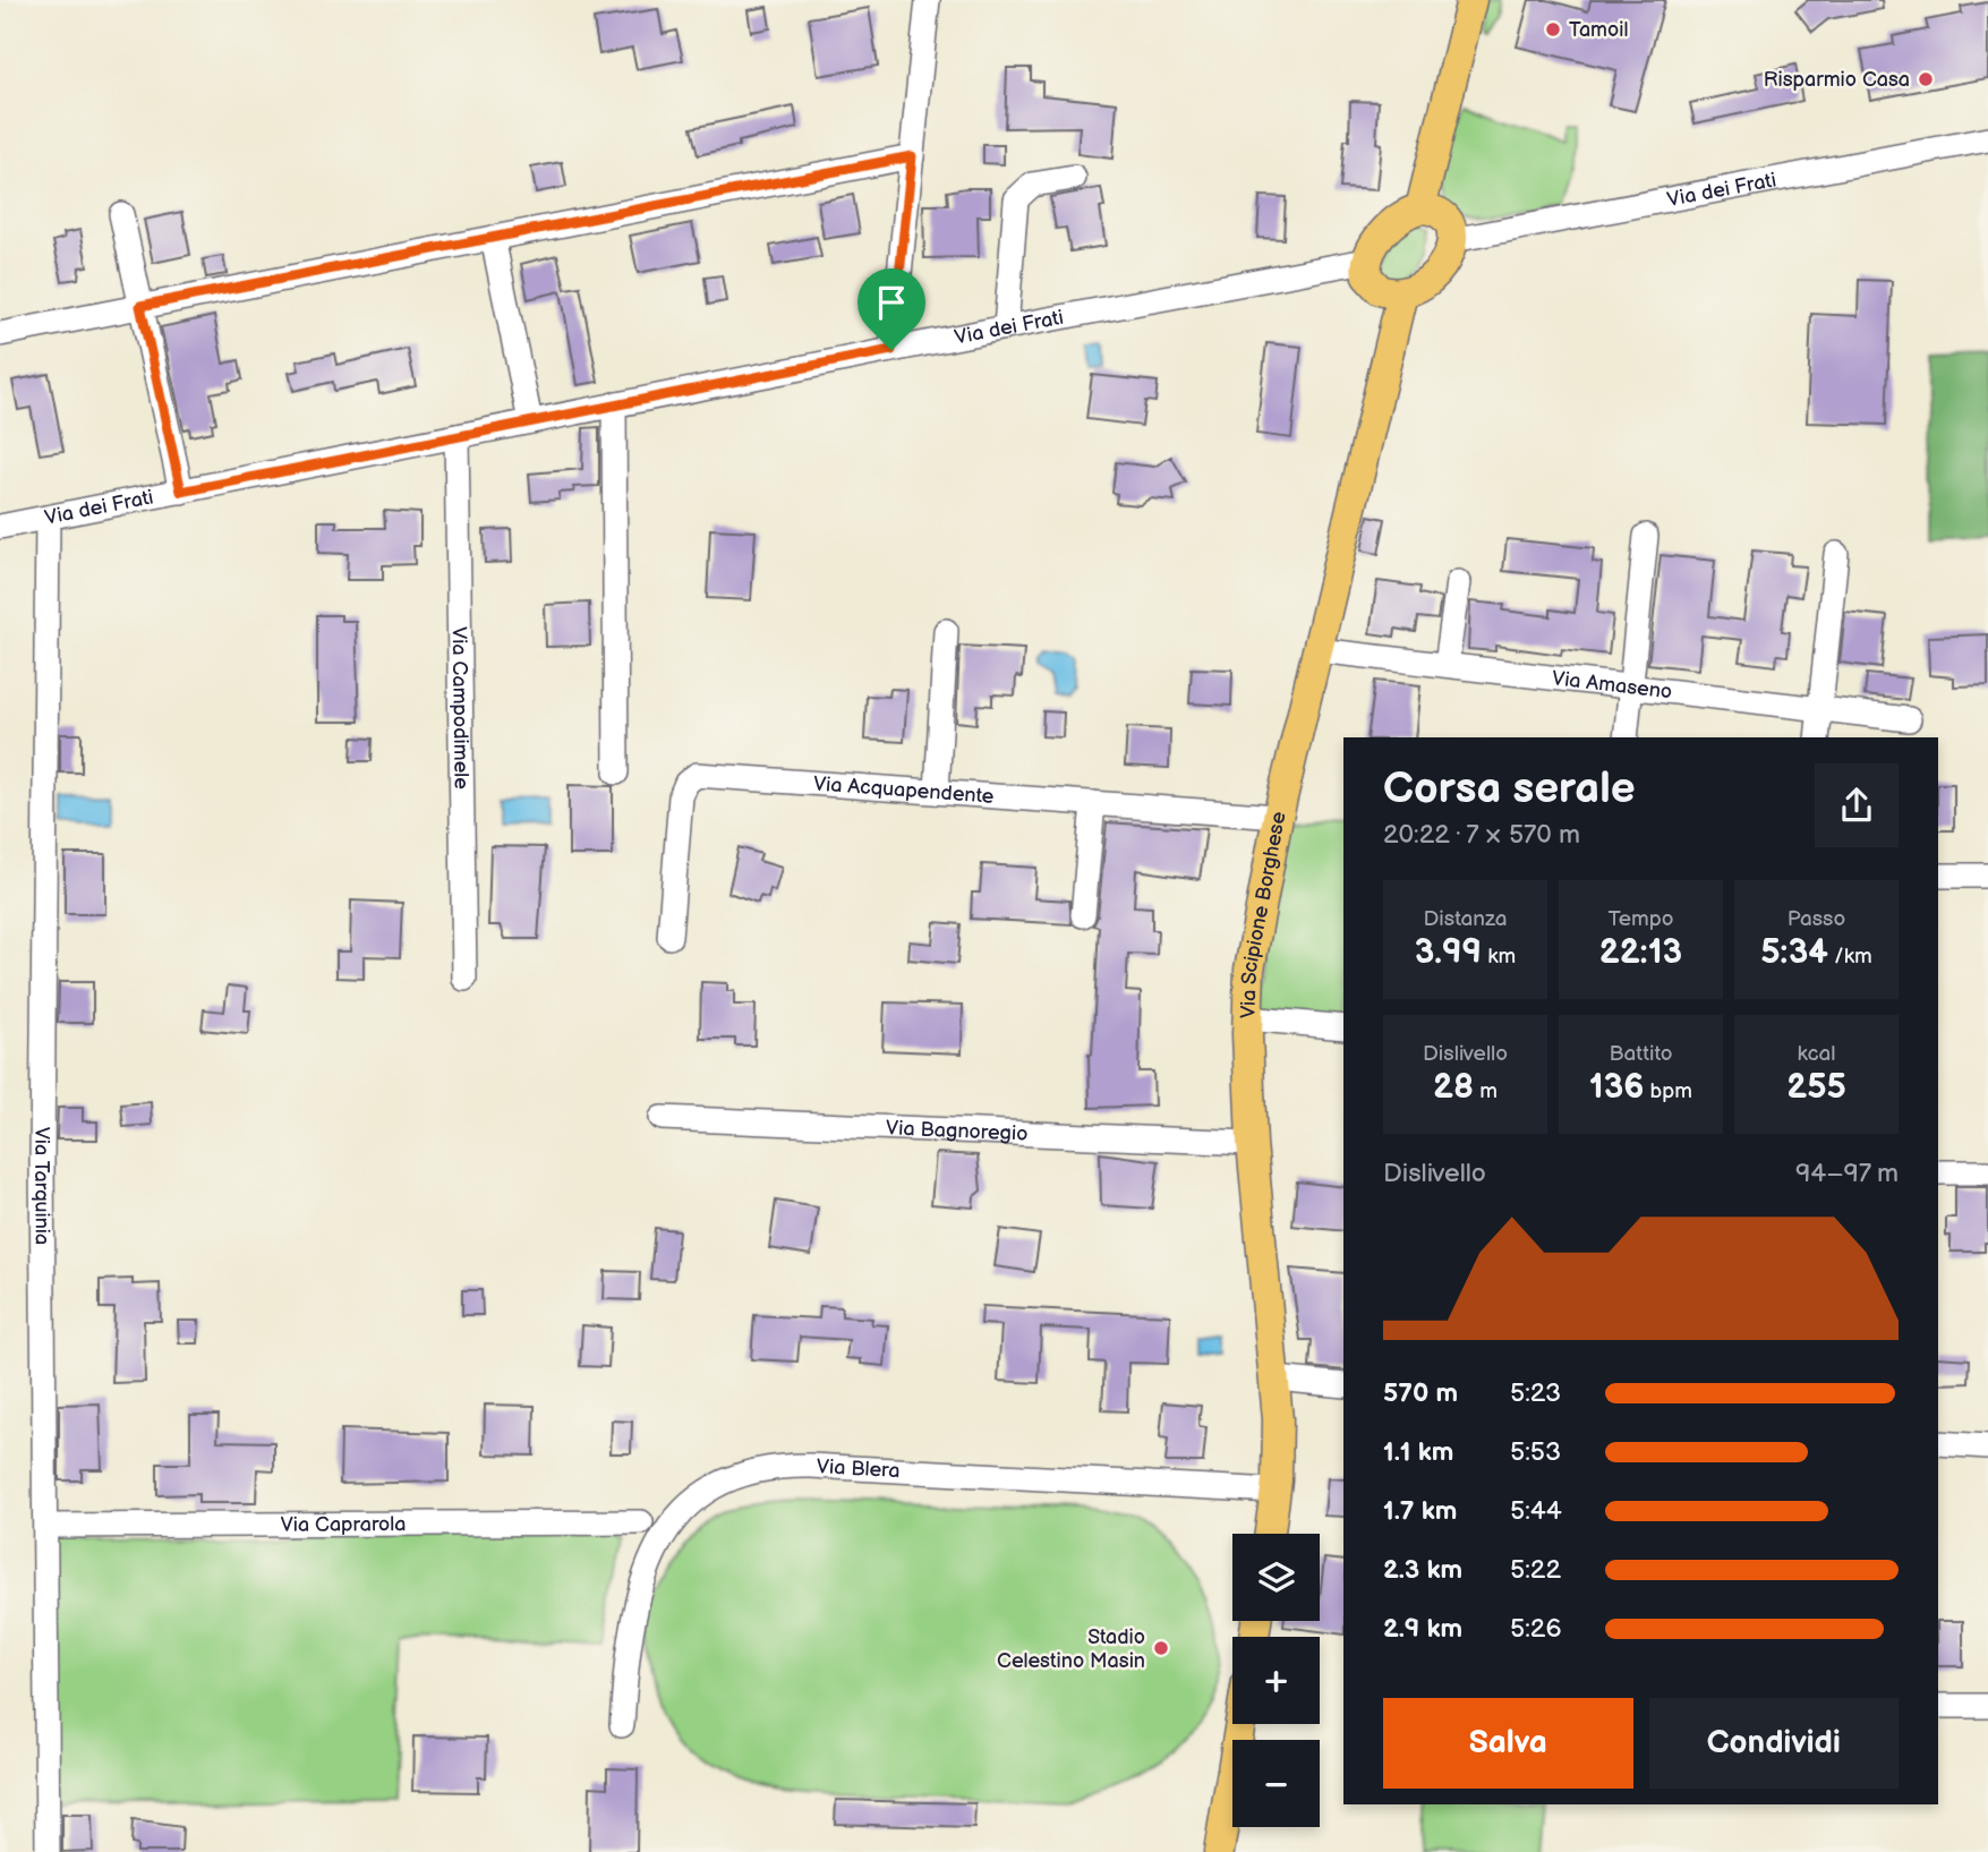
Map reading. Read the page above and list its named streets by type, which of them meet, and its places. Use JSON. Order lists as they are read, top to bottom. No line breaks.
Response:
{"streets":{"main road":["Via Scipione Borghese"],"street":["Via dei Frati","Via Amaseno","Via Campodimele","Via Acquapendente","Via Bagnoregio","Via Tarquinia","Via Blera","Via Caprarola"]},"crossings":[["Via dei Frati","Via Campodimele"],["Via dei Frati","Via Scipione Borghese"],["Via dei Frati","Via Tarquinia"],["Via Amaseno","Via Scipione Borghese"],["Via Acquapendente","Via Scipione Borghese"],["Via Scipione Borghese","Via Bagnoregio"],["Via Scipione Borghese","Via Blera"],["Via Tarquinia","Via Caprarola"]],"places":["Tamoil","Risparmio Casa","Stadio Celestino Masin"],"page":{"heading":["Corsa serale","20:22 · 7 × 570 m"],"stats":[["Distanza","3.99 km"],["Tempo","22:13"],["Passo","5:34 /km"],["Dislivello","28 m"],["Battito","136 bpm"],["kcal","255"]],"chart":["Dislivello","94–97 m"],"list":[{"name":"570 m","note":"5:23"},{"name":"1.1 km","note":"5:53"},{"name":"1.7 km","note":"5:44"},{"name":"2.3 km","note":"5:22"},{"name":"2.9 km","note":"5:26"}],"map_buttons":["+","−"],"buttons":["Salva","Condividi"]}}
